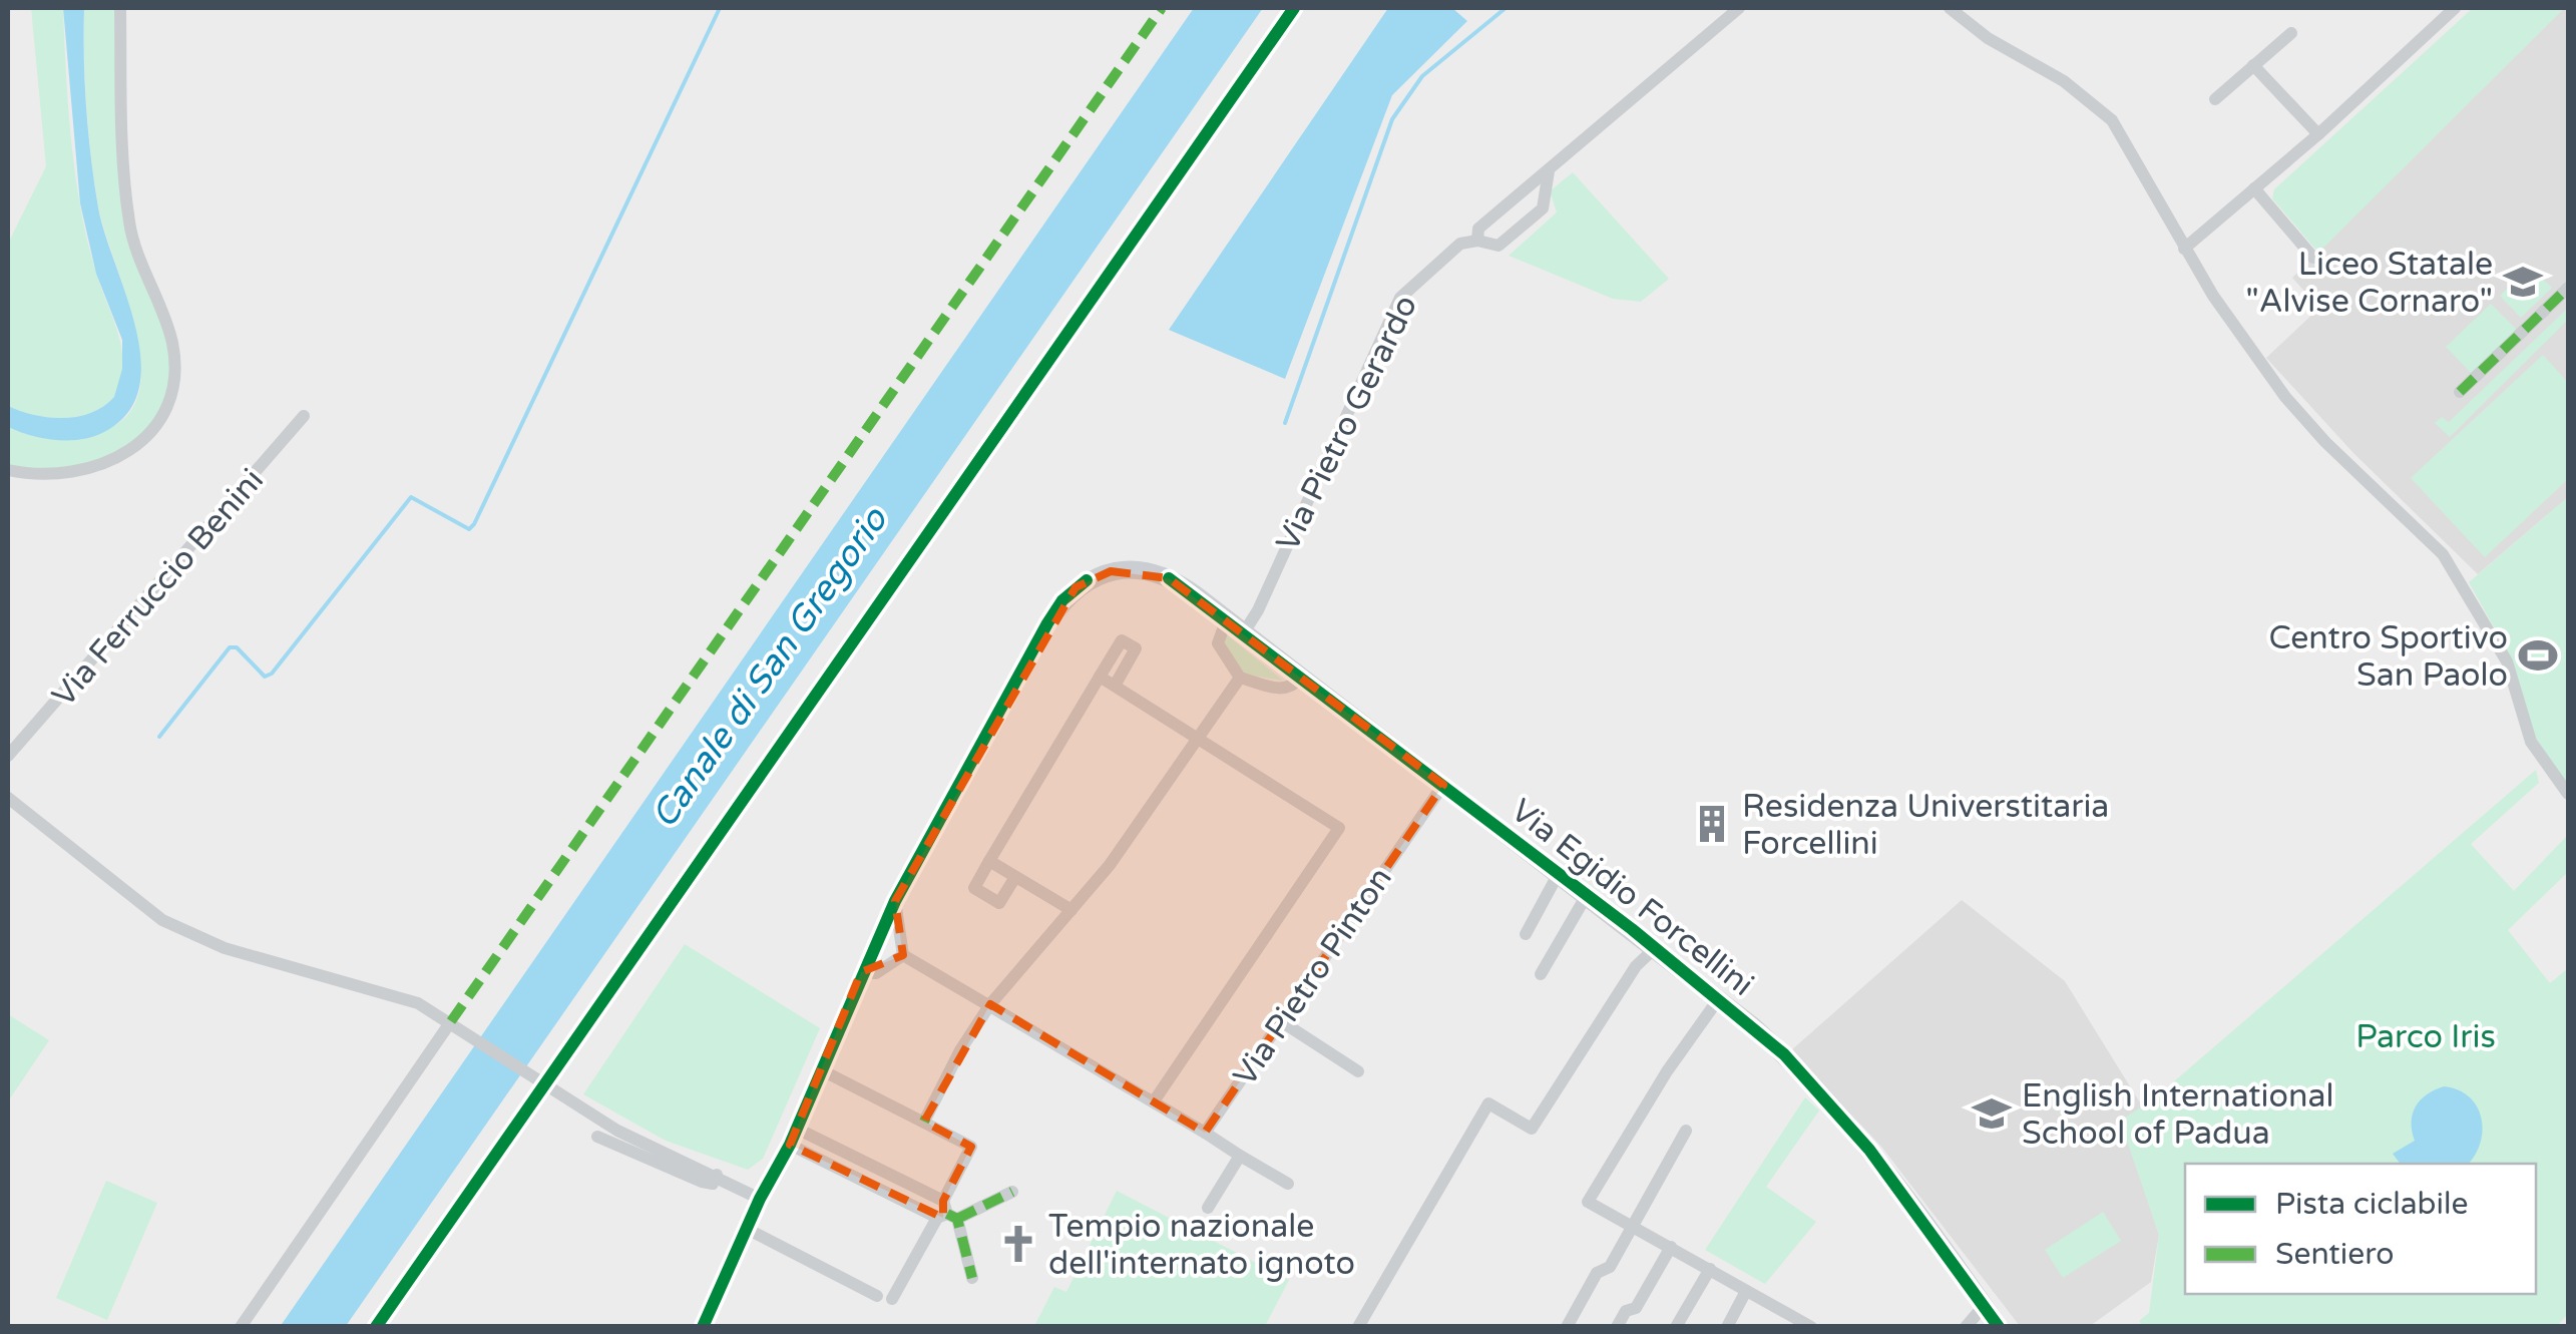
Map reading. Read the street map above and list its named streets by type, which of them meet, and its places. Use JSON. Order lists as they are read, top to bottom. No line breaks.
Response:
{"streets":{"street":["Via Pietro Gerardo","Via Ferruccio Benini","Via Egidio Forcellini","Via Pietro Pinton"]},"crossings":[["Via Pietro Gerardo","Via Egidio Forcellini"],["Via Egidio Forcellini","Via Pietro Pinton"]],"water":["Canale di San Gregorio"],"parks":["Parco Iris"],"places":{"school or university":["Liceo Statale \"Alvise Cornaro\"","English International School of Padua"],"sports":["Centro Sportivo San Paolo"],"building":["Residenza Universtitaria Forcellini"],"church":["Tempio nazionale dell'internato ignoto"]},"legend":["Pista ciclabile","Sentiero"]}
